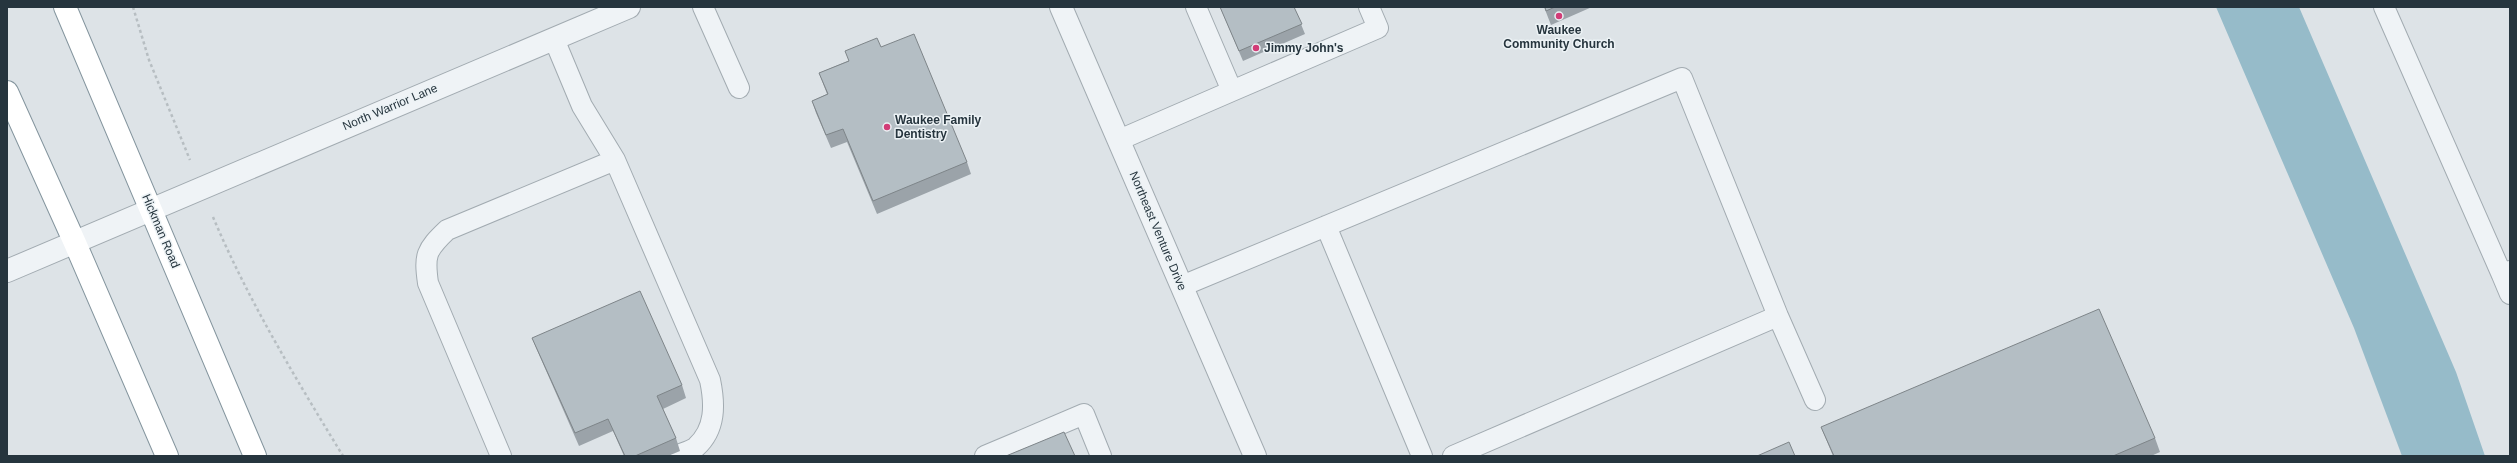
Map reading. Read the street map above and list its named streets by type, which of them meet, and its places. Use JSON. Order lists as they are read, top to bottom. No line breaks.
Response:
{"streets":{"highway":["Hickman Road"],"street":["North Warrior Lane","Northeast Venture Drive"]},"crossings":[["North Warrior Lane","Hickman Road"]],"places":["Waukee Community Church","Jimmy John's","Waukee Family Dentistry"]}
